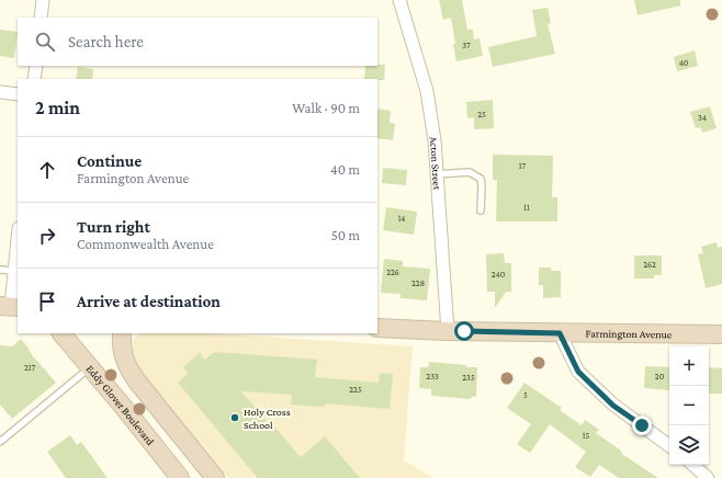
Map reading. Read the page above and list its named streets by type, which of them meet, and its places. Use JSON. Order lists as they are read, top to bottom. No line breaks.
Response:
{"streets":{"street":["Acton Street","Farmington Avenue","Eddy Glover Boulevard"]},"crossings":[["Acton Street","Farmington Avenue"]],"places":["Holy Cross School"],"house_numbers":["37","40","25","34","17","11","14","262","226","240","228","217","233","20","235","225","5","15"],"page":{"search":"Search here","heading":["2 min","Walk · 90 m"],"list":[["Continue","Farmington Avenue","40 m"],["Turn right","Commonwealth Avenue","50 m"],"Arrive at destination"],"map_buttons":["+","−"]}}
